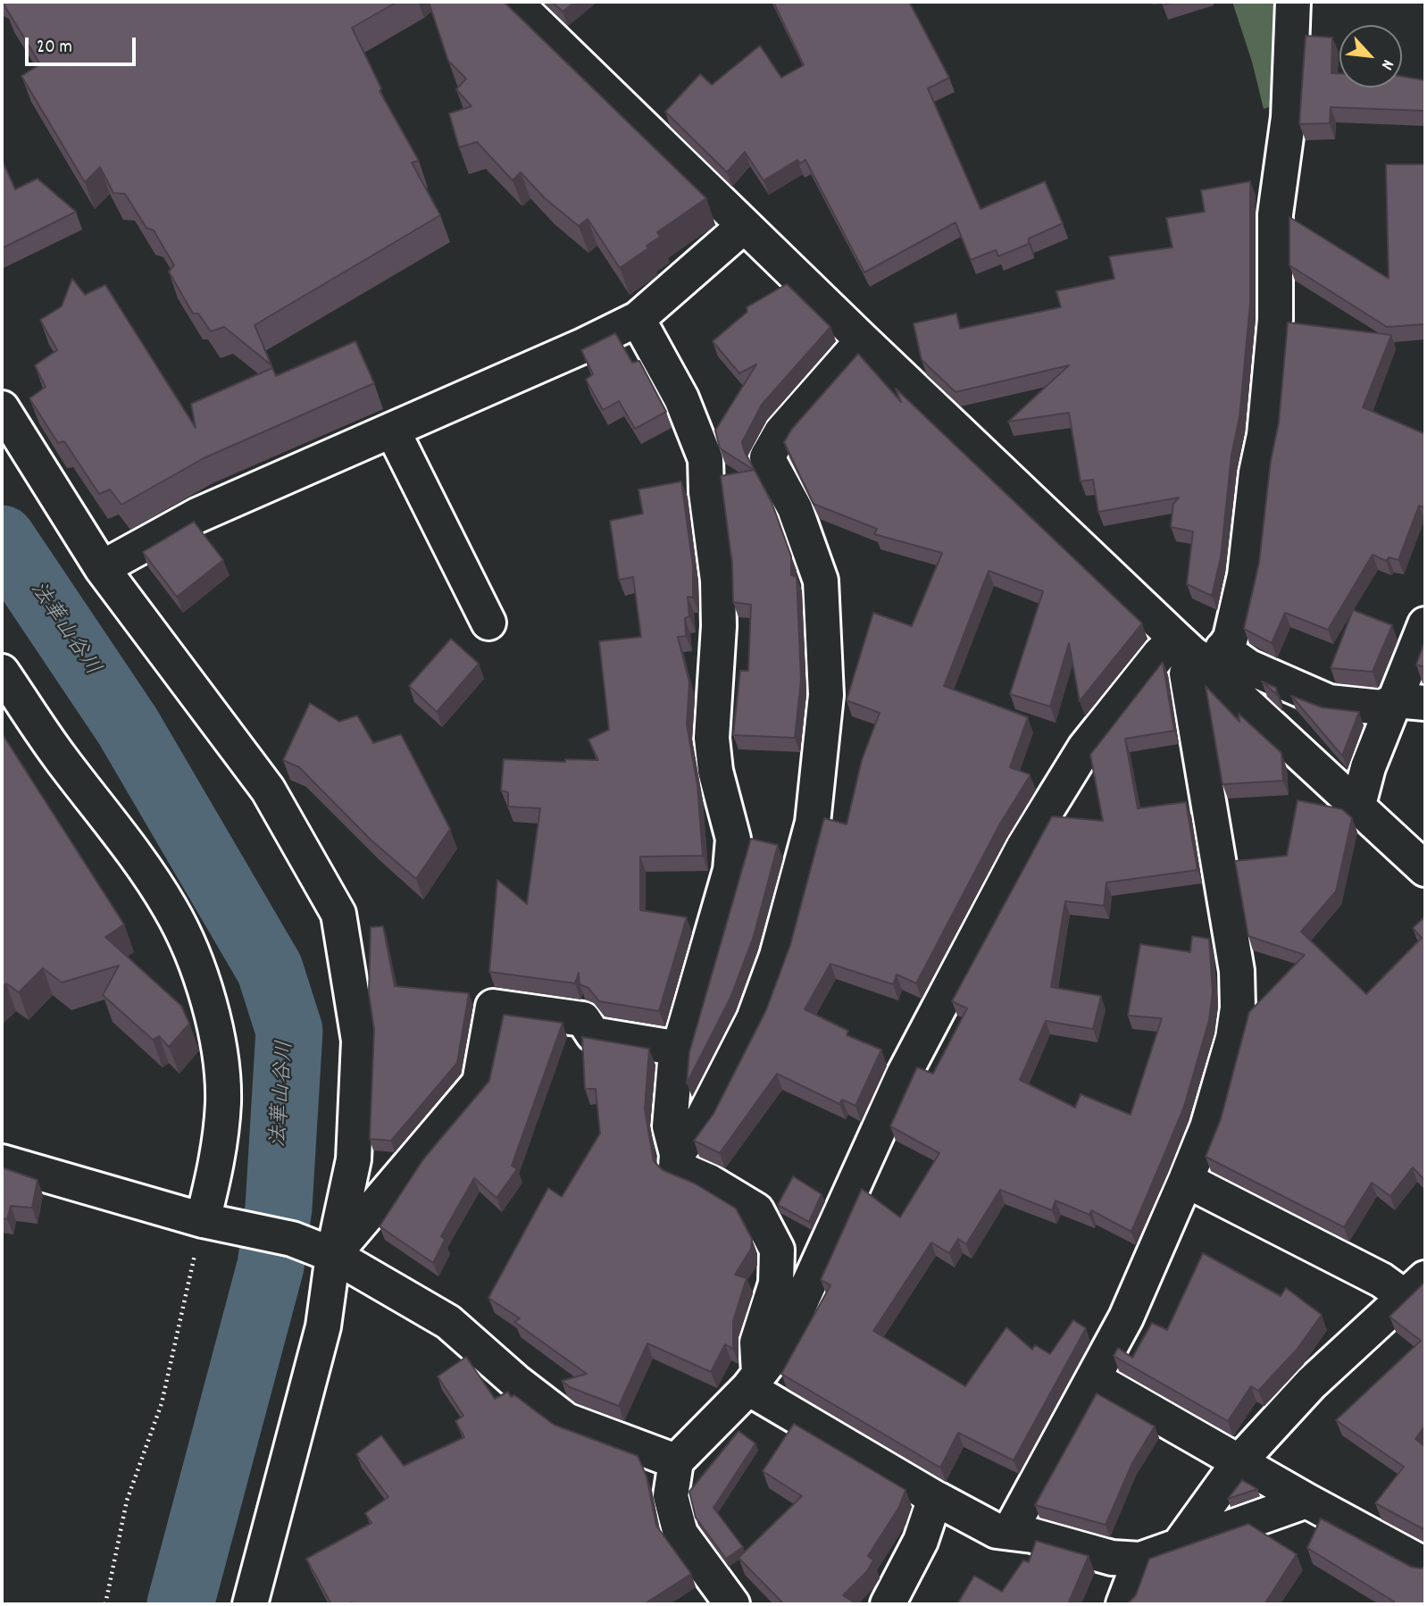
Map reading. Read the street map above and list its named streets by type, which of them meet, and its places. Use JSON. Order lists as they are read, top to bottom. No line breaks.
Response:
{"water":["法華山谷川"],"scale_bar":"20 m","north":"bottom right"}
